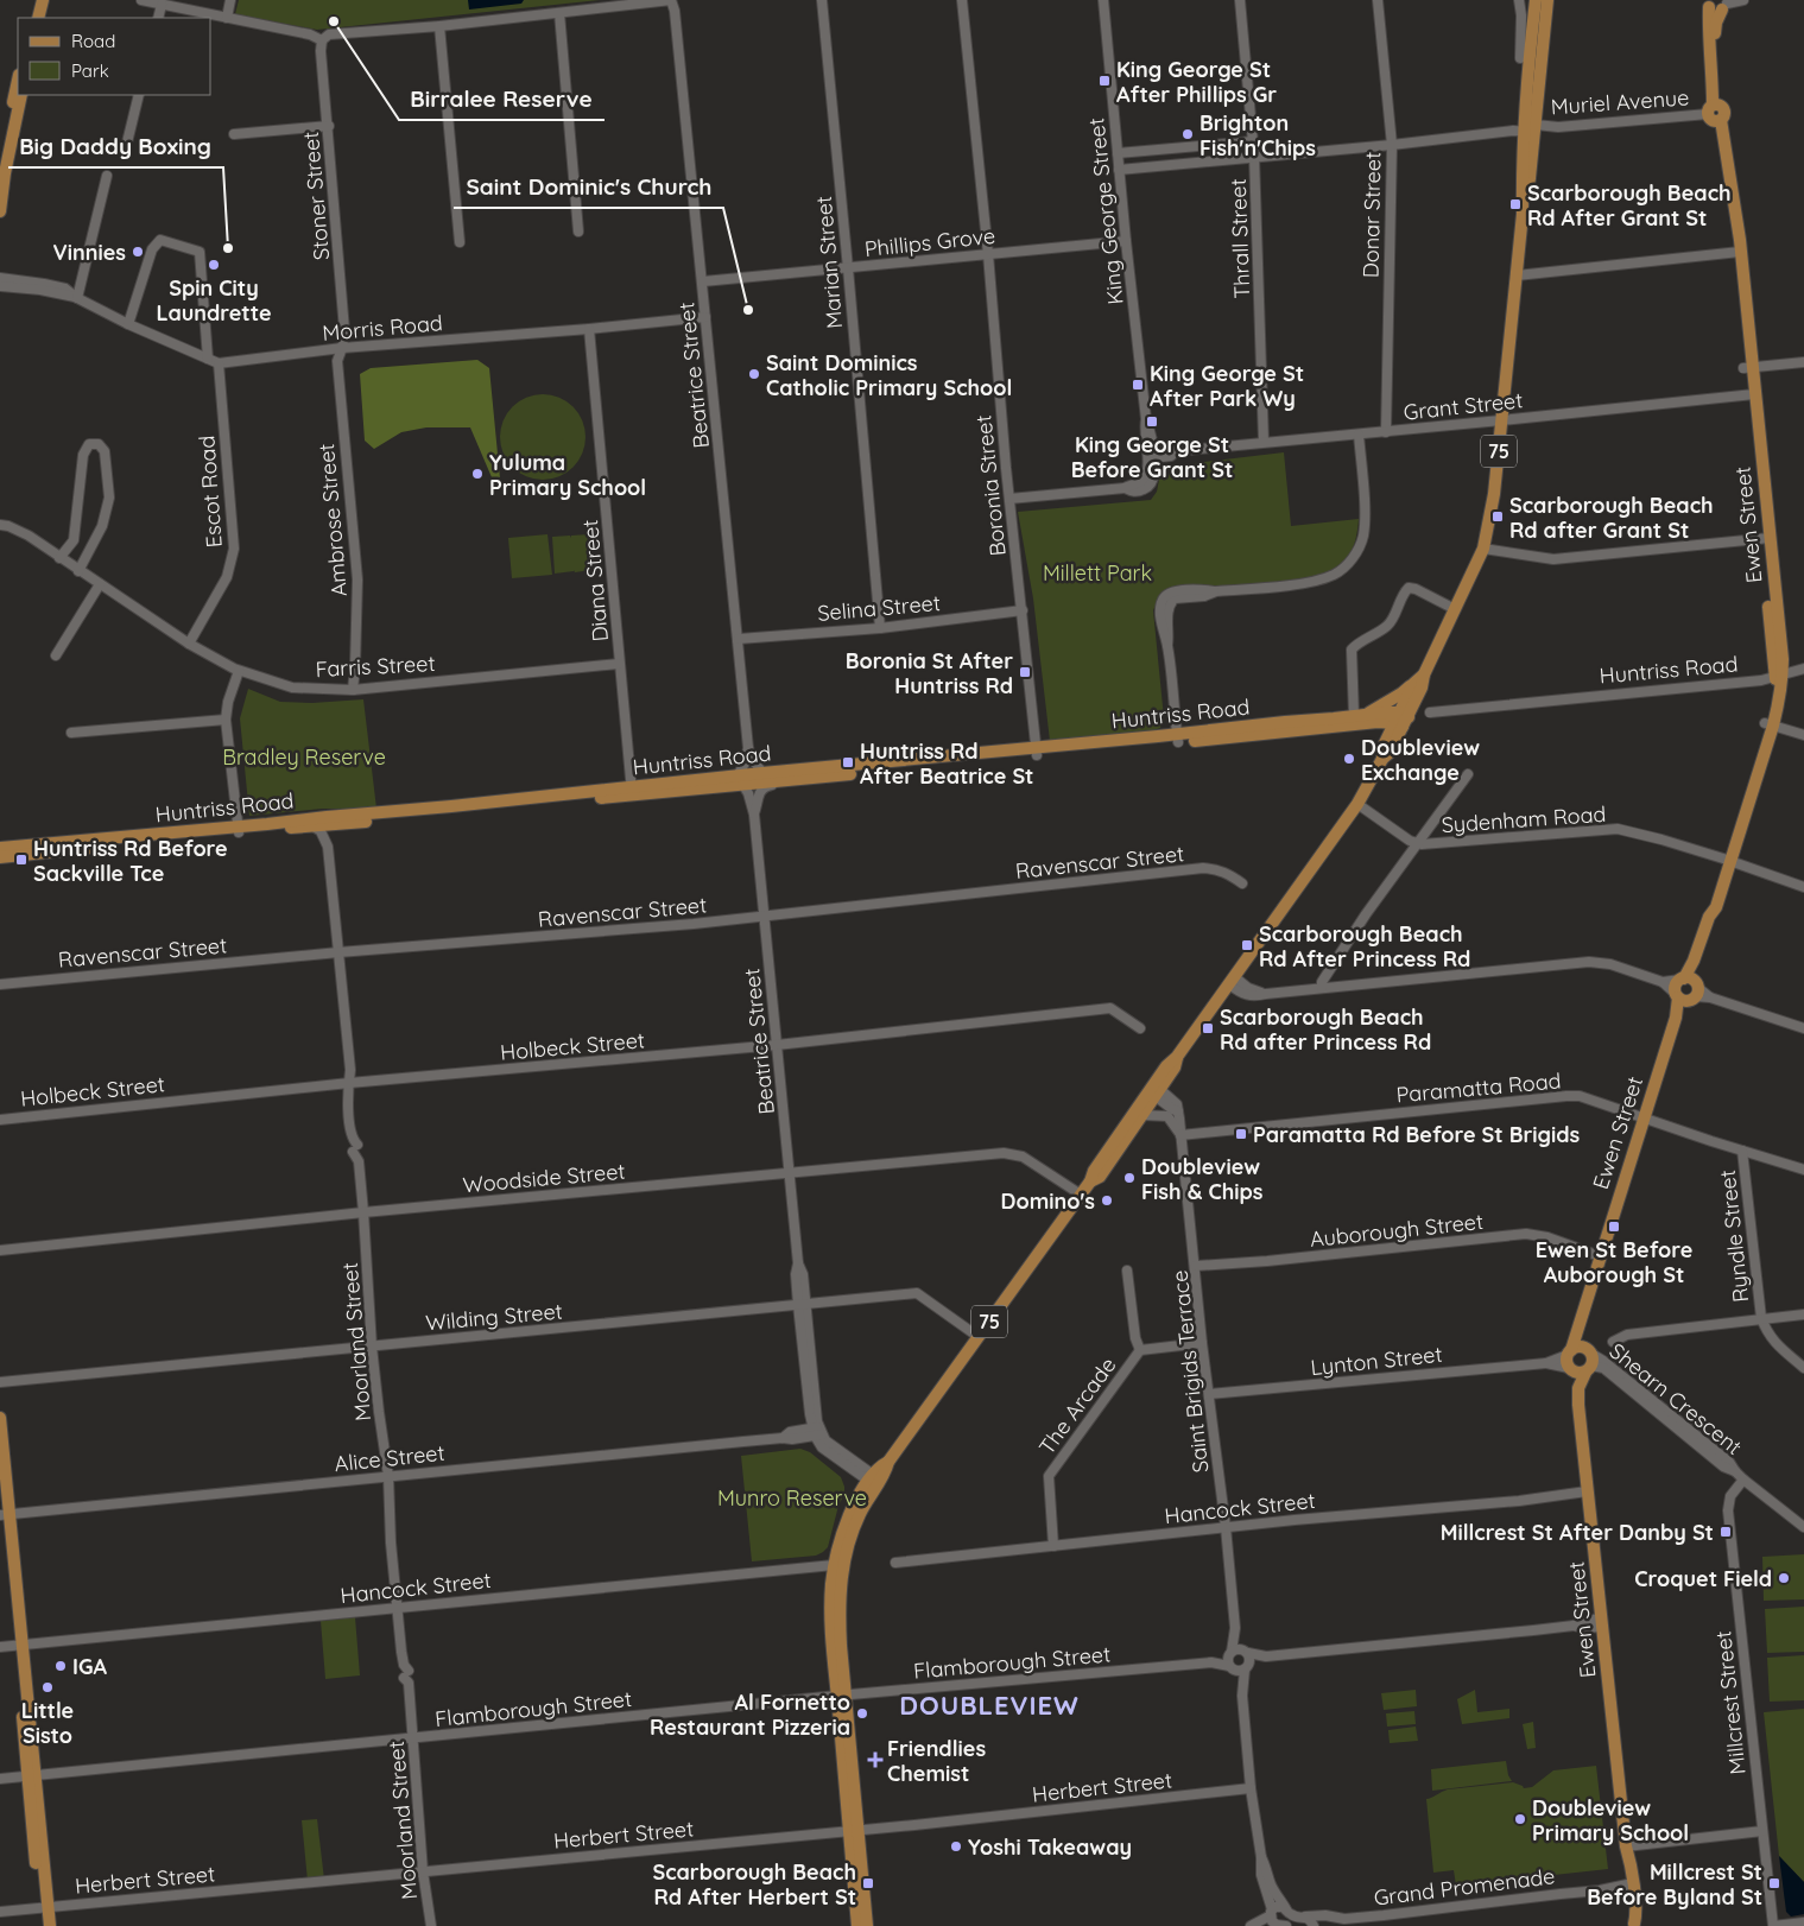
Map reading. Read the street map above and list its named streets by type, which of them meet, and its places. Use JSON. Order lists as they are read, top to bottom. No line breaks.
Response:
{"streets":{"main road":["75","Ewen Street","Huntriss Road"],"street":["Muriel Avenue","Stoner Street","King George Street","Donar Street","Thrall Street","Phillips Grove","Marian Street","Morris Road","Beatrice Street","Grant Street","Boronia Street","Escot Road","Ambrose Street","Diana Street","Selina Street","Farris Street","Sydenham Road","Ravenscar Street","Holbeck Street","Paramatta Road","Woodside Street","Auborough Street","Ryndle Street","Wilding Street","Moorland Street","Lynton Street","Saint Brigids Terrace","Shearn Crescent","The Arcade","Alice Street","Hancock Street","Flamborough Street","Millcrest Street","Herbert Street","Grand Promenade"]},"crossings":[["Muriel Avenue","King George Street"],["Muriel Avenue","Donar Street"],["Muriel Avenue","Thrall Street"],["Muriel Avenue","75"],["Muriel Avenue","Ewen Street"],["Stoner Street","Morris Road"],["Stoner Street","Ambrose Street"],["King George Street","Phillips Grove"],["King George Street","Grant Street"],["King George Street","Boronia Street"],["Donar Street","Grant Street"],["Thrall Street","Grant Street"],["Phillips Grove","Marian Street"],["Phillips Grove","Beatrice Street"],["Phillips Grove","Boronia Street"],["Marian Street","Selina Street"],["Morris Road","Beatrice Street"],["Morris Road","Escot Road"],["Morris Road","Ambrose Street"],["Morris Road","Diana Street"],["Beatrice Street","Selina Street"],["Beatrice Street","Huntriss Road"],["Beatrice Street","Ravenscar Street"],["Beatrice Street","Holbeck Street"],["Beatrice Street","Woodside Street"],["Beatrice Street","Wilding Street"],["Beatrice Street","Alice Street"],["Grant Street","75"],["Grant Street","Ewen Street"],["75","Huntriss Road"],["75","Sydenham Road"],["75","Woodside Street"],["75","Wilding Street"],["75","Saint Brigids Terrace"],["75","Hancock Street"],["75","Flamborough Street"],["75","Herbert Street"],["Boronia Street","Selina Street"],["Boronia Street","Huntriss Road"],["Escot Road","Farris Street"],["Ambrose Street","Farris Street"],["Ewen Street","Huntriss Road"],["Ewen Street","Sydenham Road"],["Ewen Street","Paramatta Road"],["Ewen Street","Auborough Street"],["Ewen Street","Lynton Street"],["Ewen Street","Shearn Crescent"],["Ewen Street","Hancock Street"],["Ewen Street","Grand Promenade"],["Diana Street","Farris Street"],["Diana Street","Huntriss Road"],["Huntriss Road","Moorland Street"],["Ravenscar Street","Moorland Street"],["Holbeck Street","Moorland Street"],["Paramatta Road","Ryndle Street"],["Paramatta Road","Saint Brigids Terrace"],["Woodside Street","Moorland Street"],["Auborough Street","Saint Brigids Terrace"],["Wilding Street","Moorland Street"],["Moorland Street","Alice Street"],["Moorland Street","Hancock Street"],["Moorland Street","Flamborough Street"],["Moorland Street","Herbert Street"],["Lynton Street","Saint Brigids Terrace"],["Lynton Street","Shearn Crescent"],["Saint Brigids Terrace","The Arcade"],["Saint Brigids Terrace","Hancock Street"],["Saint Brigids Terrace","Flamborough Street"],["Shearn Crescent","Millcrest Street"],["The Arcade","Hancock Street"]],"districts":["DOUBLEVIEW"],"parks":["Millett Park","Bradley Reserve","Munro Reserve"],"places":{"other":["Birralee Reserve","Brighton Fish'n'Chips","Big Daddy Boxing","Vinnies","Spin City Laundrette","Saint Dominic's Church","Saint Dominics Catholic Primary School","Yuluma Primary School","Doubleview Exchange","Doubleview Fish & Chips","Domino's","Croquet Field","IGA","Little Sisto","Al Fornetto Restaurant Pizzeria","Doubleview Primary School","Yoshi Takeaway"],"transit":["King George St After Phillips Gr","Scarborough Beach Rd After Grant St","King George St After Park Wy","King George St Before Grant St","Scarborough Beach Rd after Grant St","Boronia St After Huntriss Rd","Huntriss Rd After Beatrice St","Huntriss Rd Before Sackville Tce","Scarborough Beach Rd After Princess Rd","Scarborough Beach Rd after Princess Rd","Paramatta Rd Before St Brigids","Ewen St Before Auborough St","Millcrest St After Danby St","Scarborough Beach Rd After Herbert St","Millcrest St Before Byland St"],"health":["Friendlies Chemist"]},"legend":["Road","Park"]}
